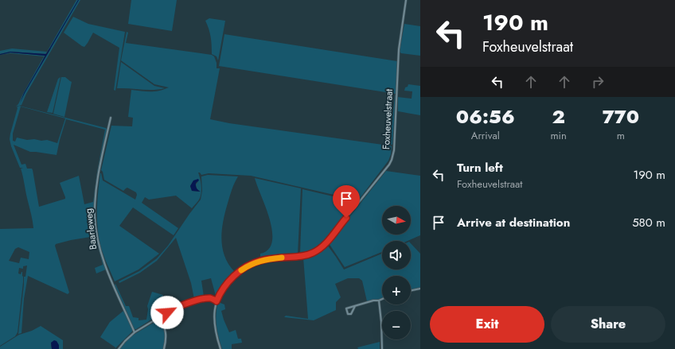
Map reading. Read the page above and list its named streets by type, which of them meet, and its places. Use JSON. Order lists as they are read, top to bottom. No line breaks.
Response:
{"streets":{"street":["Foxheuvelstraat","Baarleweg"]},"north":"right","page":{"turn":["190 m","Foxheuvelstraat"],"eta":["06:56","Arrival","2","min","770","m"],"list":[{"name":"Turn left","note":"Foxheuvelstraat","value":"190 m"},{"name":"Arrive at destination","value":"580 m"}],"map_buttons":["+","−"],"buttons":["Exit","Share"]}}
